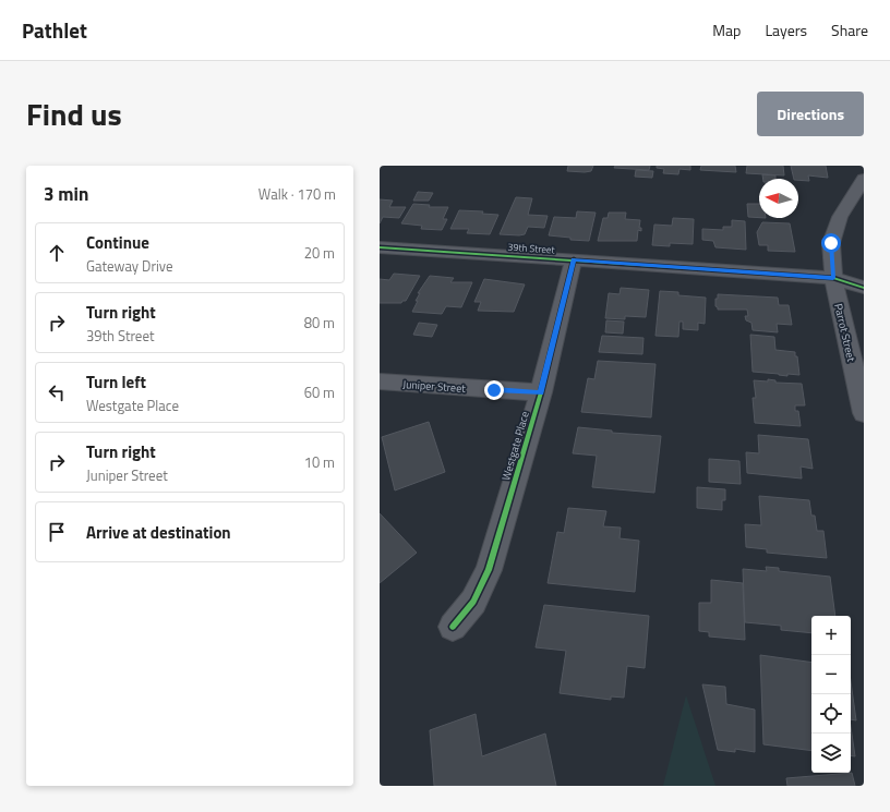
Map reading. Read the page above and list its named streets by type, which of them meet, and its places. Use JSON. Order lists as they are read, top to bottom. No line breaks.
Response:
{"streets":{"street":["39th Street","Parrot Street","Juniper Street","Westgate Place"]},"crossings":[["39th Street","Parrot Street"],["39th Street","Westgate Place"],["Juniper Street","Westgate Place"]],"north":"left","page":{"header":"Pathlet","nav":["Map","Layers","Share"],"title":"Find us","buttons":"Directions","heading":["3 min","Walk · 170 m"],"list":[["Continue","Gateway Drive","20 m"],["Turn right","39th Street","80 m"],["Turn left","Westgate Place","60 m"],["Turn right","Juniper Street","10 m"],"Arrive at destination"],"map_buttons":["+","−"]}}
